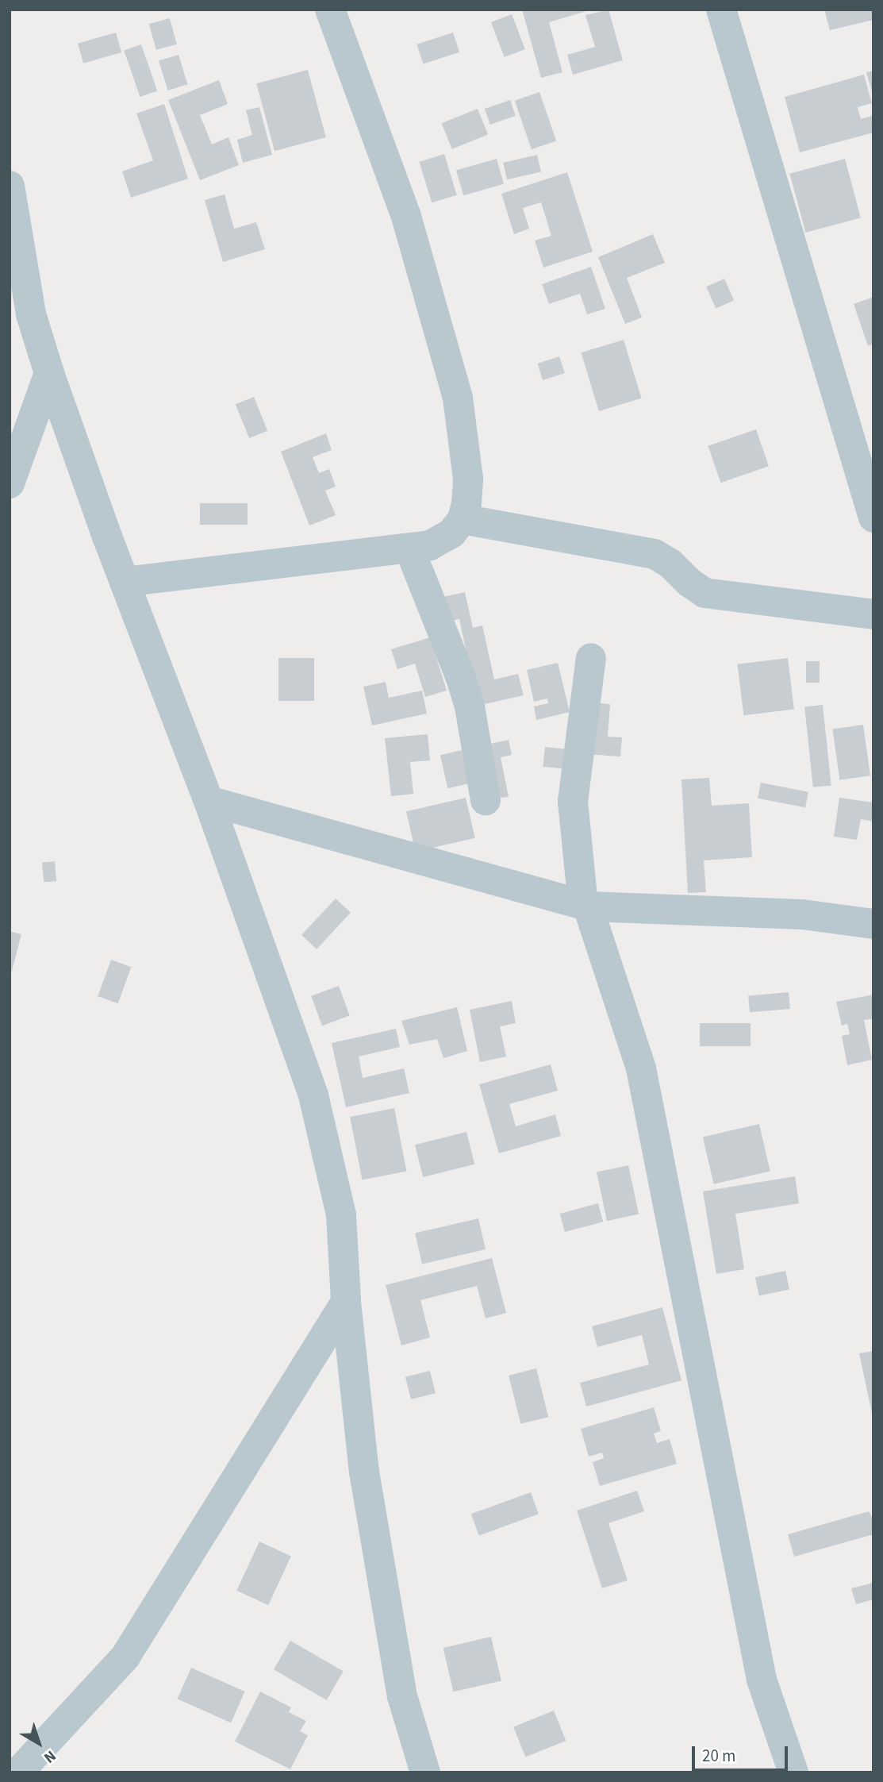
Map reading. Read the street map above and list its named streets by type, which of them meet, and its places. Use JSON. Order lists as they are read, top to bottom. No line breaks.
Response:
{"scale_bar":"20 m","north":"bottom right"}
